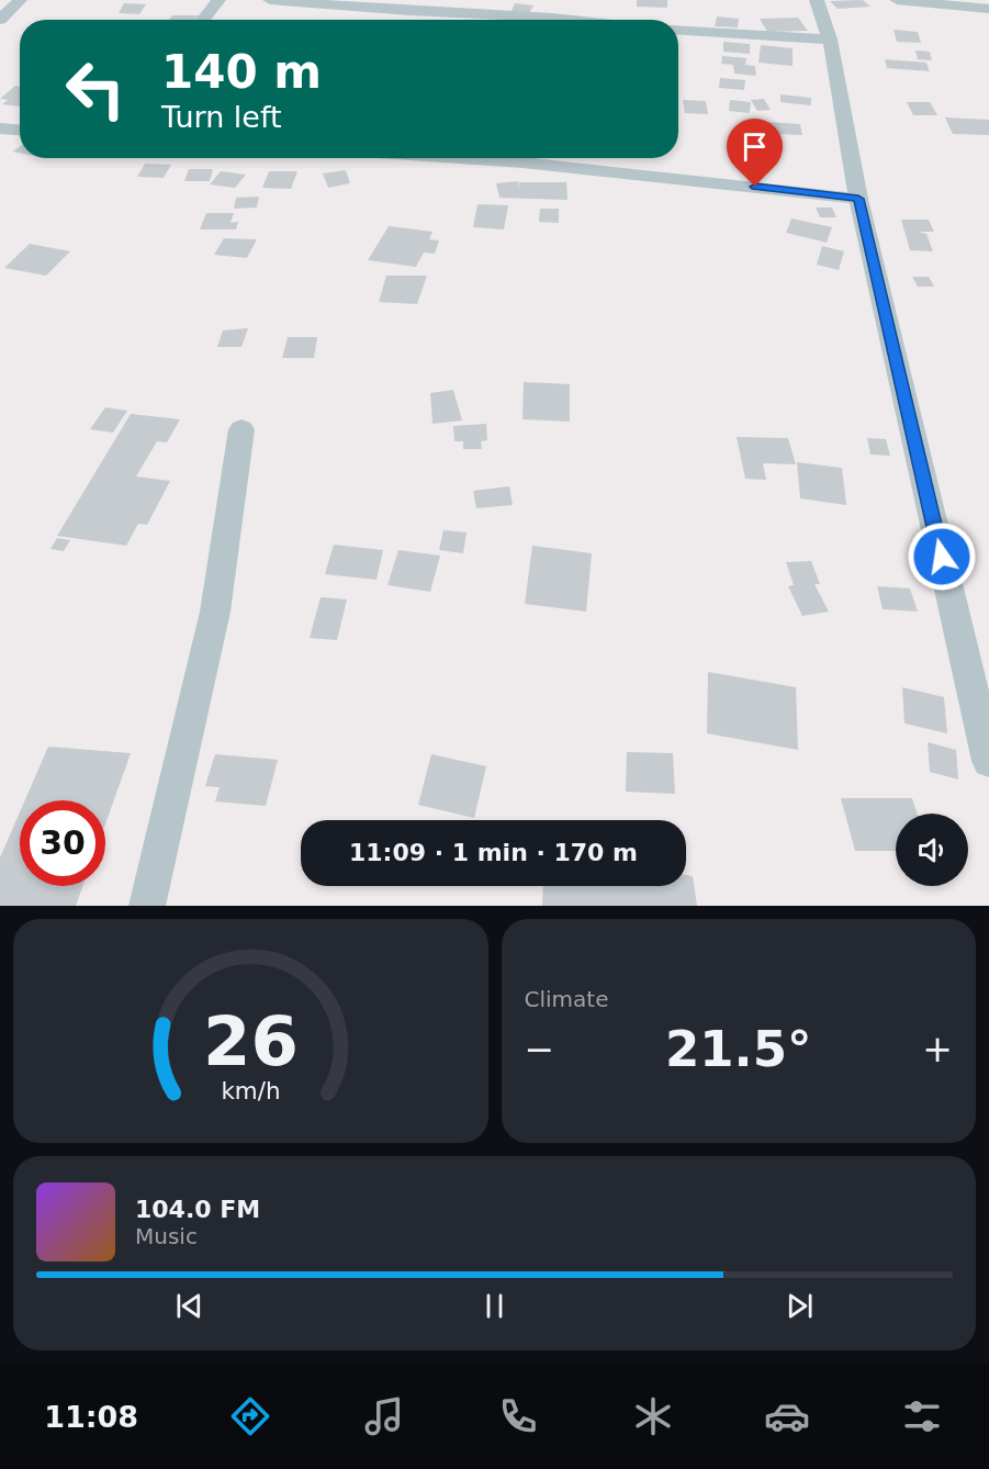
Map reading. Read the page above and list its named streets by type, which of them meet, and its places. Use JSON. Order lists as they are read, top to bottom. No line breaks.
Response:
{"page":{"turn":["140 m","Turn left"],"limit":"30","trip":"11:09 · 1 min · 170 m","tile":"Climate","heat":["−","21.5°","+"],"song":["104.0 FM","Music"],"tabs":"11:08","gauge":["26","km/h"]}}
